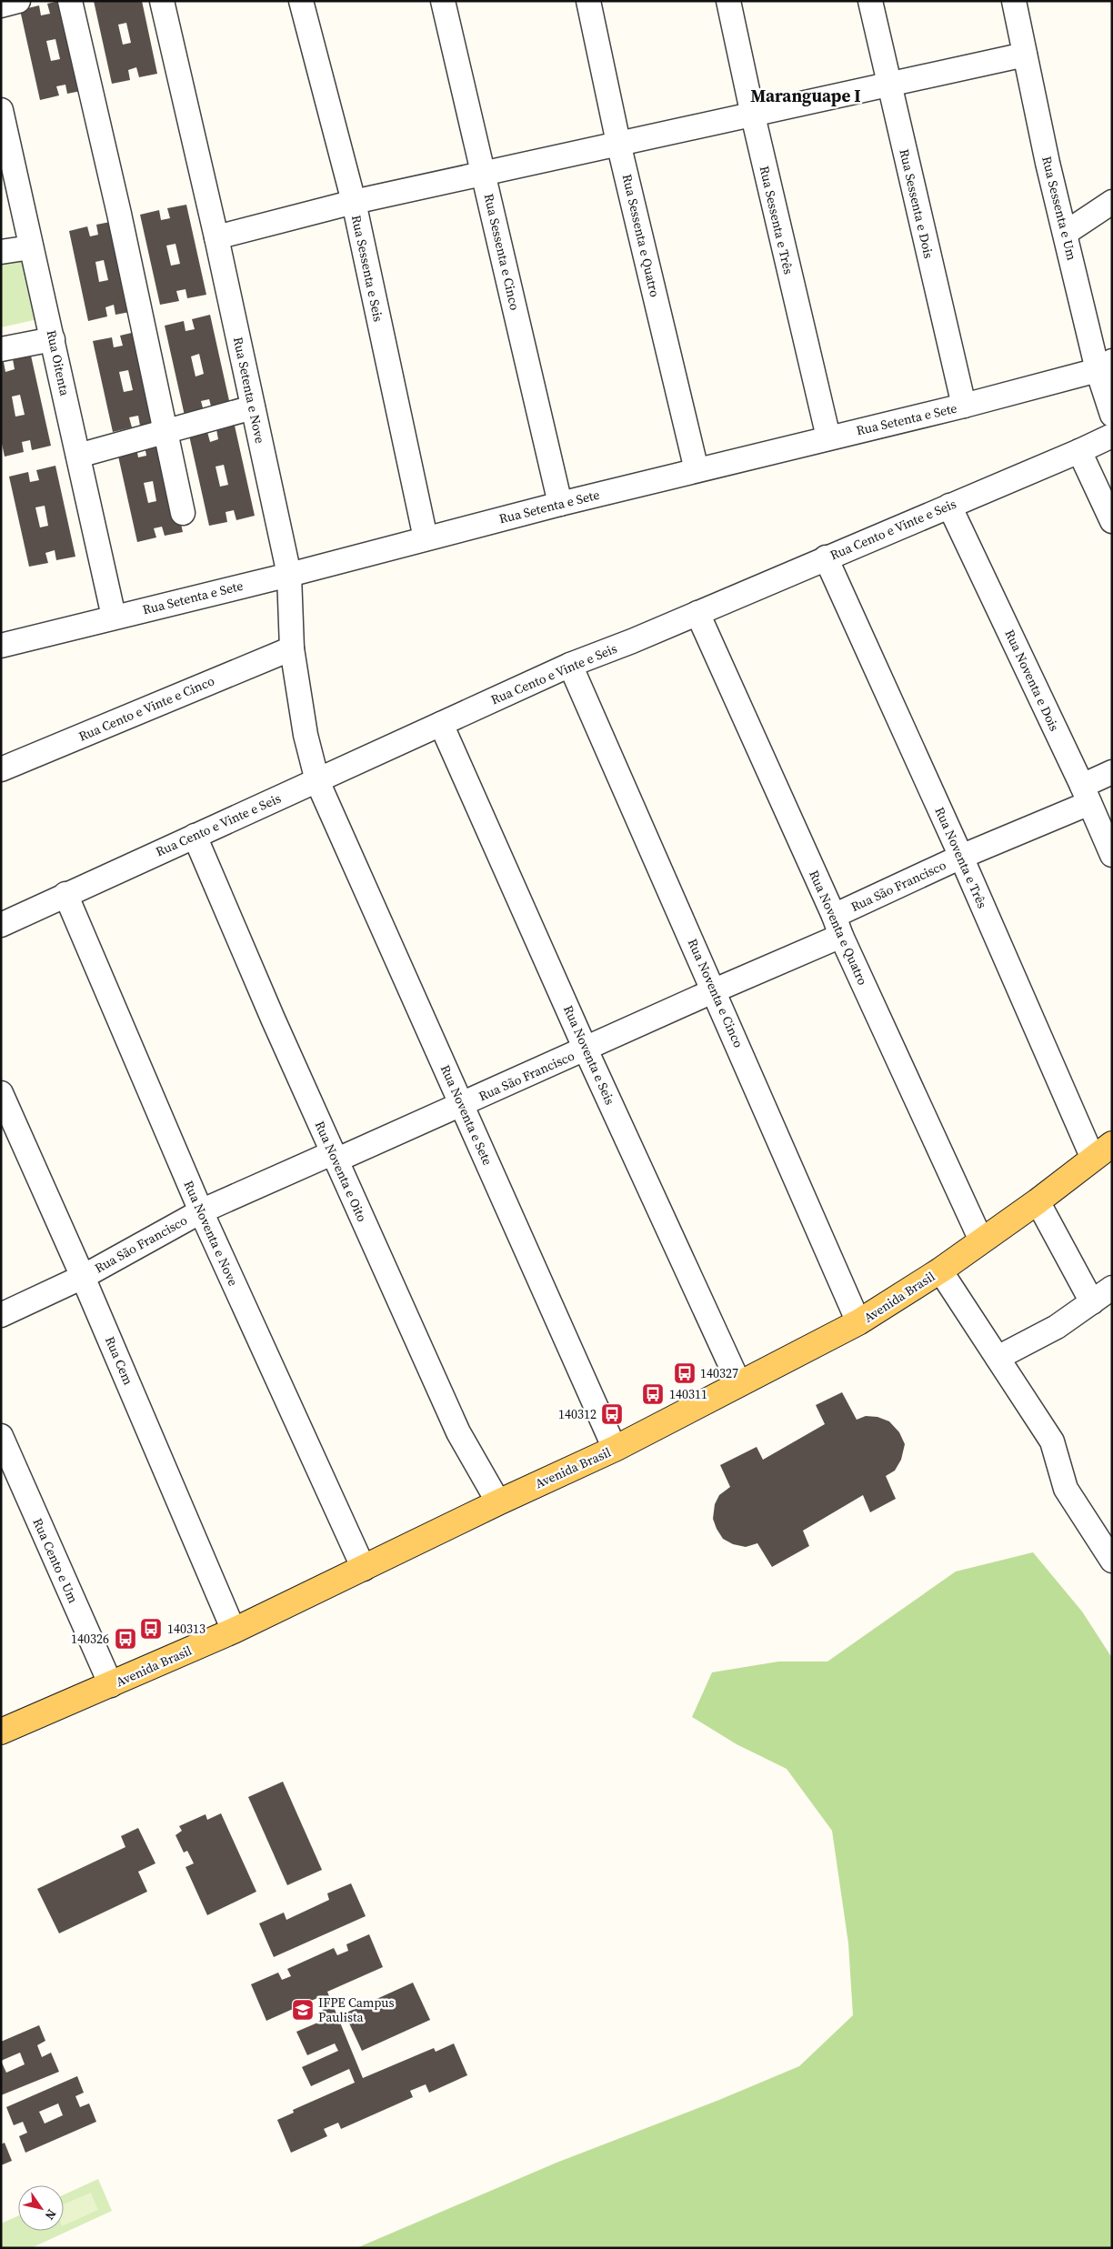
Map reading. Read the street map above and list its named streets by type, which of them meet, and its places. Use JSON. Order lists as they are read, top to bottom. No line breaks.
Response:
{"streets":{"main road":["Avenida Brasil"],"street":["Rua Sessenta e Dois","Rua Sessenta e Um","Rua Sessenta e Três","Rua Sessenta e Quatro","Rua Sessenta e Cinco","Rua Sessenta e Seis","Rua Oitenta","Rua Setenta e Nove","Rua Setenta e Sete","Rua Cento e Vinte e Seis","Rua Noventa e Dois","Rua Cento e Vinte e Cinco","Rua Noventa e Três","Rua São Francisco","Rua Noventa e Quatro","Rua Noventa e Cinco","Rua Noventa e Seis","Rua Noventa e Sete","Rua Noventa e Oito","Rua Noventa e Nove","Rua Cem","Rua Cento e Um"]},"crossings":[["Rua Sessenta e Dois","Rua Setenta e Sete"],["Rua Sessenta e Um","Rua Setenta e Sete"],["Rua Sessenta e Três","Rua Setenta e Sete"],["Rua Sessenta e Quatro","Rua Setenta e Sete"],["Rua Sessenta e Cinco","Rua Setenta e Sete"],["Rua Sessenta e Seis","Rua Setenta e Sete"],["Rua Oitenta","Rua Setenta e Sete"],["Rua Setenta e Nove","Rua Setenta e Sete"],["Rua Setenta e Nove","Rua Cento e Vinte e Seis"],["Rua Setenta e Nove","Rua Cento e Vinte e Cinco"],["Rua Setenta e Nove","Rua Noventa e Sete"],["Rua Cento e Vinte e Seis","Rua Noventa e Dois"],["Rua Cento e Vinte e Seis","Rua Noventa e Três"],["Rua Cento e Vinte e Seis","Rua Noventa e Quatro"],["Rua Cento e Vinte e Seis","Rua Noventa e Cinco"],["Rua Cento e Vinte e Seis","Rua Noventa e Seis"],["Rua Cento e Vinte e Seis","Rua Noventa e Sete"],["Rua Cento e Vinte e Seis","Rua Noventa e Oito"],["Rua Cento e Vinte e Seis","Rua Noventa e Nove"],["Rua Noventa e Dois","Rua São Francisco"],["Rua Noventa e Três","Rua São Francisco"],["Rua Noventa e Três","Avenida Brasil"],["Rua São Francisco","Rua Noventa e Quatro"],["Rua São Francisco","Rua Noventa e Cinco"],["Rua São Francisco","Rua Noventa e Seis"],["Rua São Francisco","Rua Noventa e Sete"],["Rua São Francisco","Rua Noventa e Oito"],["Rua São Francisco","Rua Noventa e Nove"],["Rua São Francisco","Rua Cem"],["Rua Noventa e Quatro","Avenida Brasil"],["Rua Noventa e Cinco","Avenida Brasil"],["Rua Noventa e Seis","Avenida Brasil"],["Rua Noventa e Sete","Avenida Brasil"],["Rua Noventa e Oito","Avenida Brasil"],["Rua Noventa e Nove","Avenida Brasil"],["Avenida Brasil","Rua Cem"],["Avenida Brasil","Rua Cento e Um"]],"districts":["Maranguape I"],"places":{"bus stop":["140327","140311","140312","140313","140326"],"school or university":["IFPE Campus Paulista"]},"north":"bottom right"}
